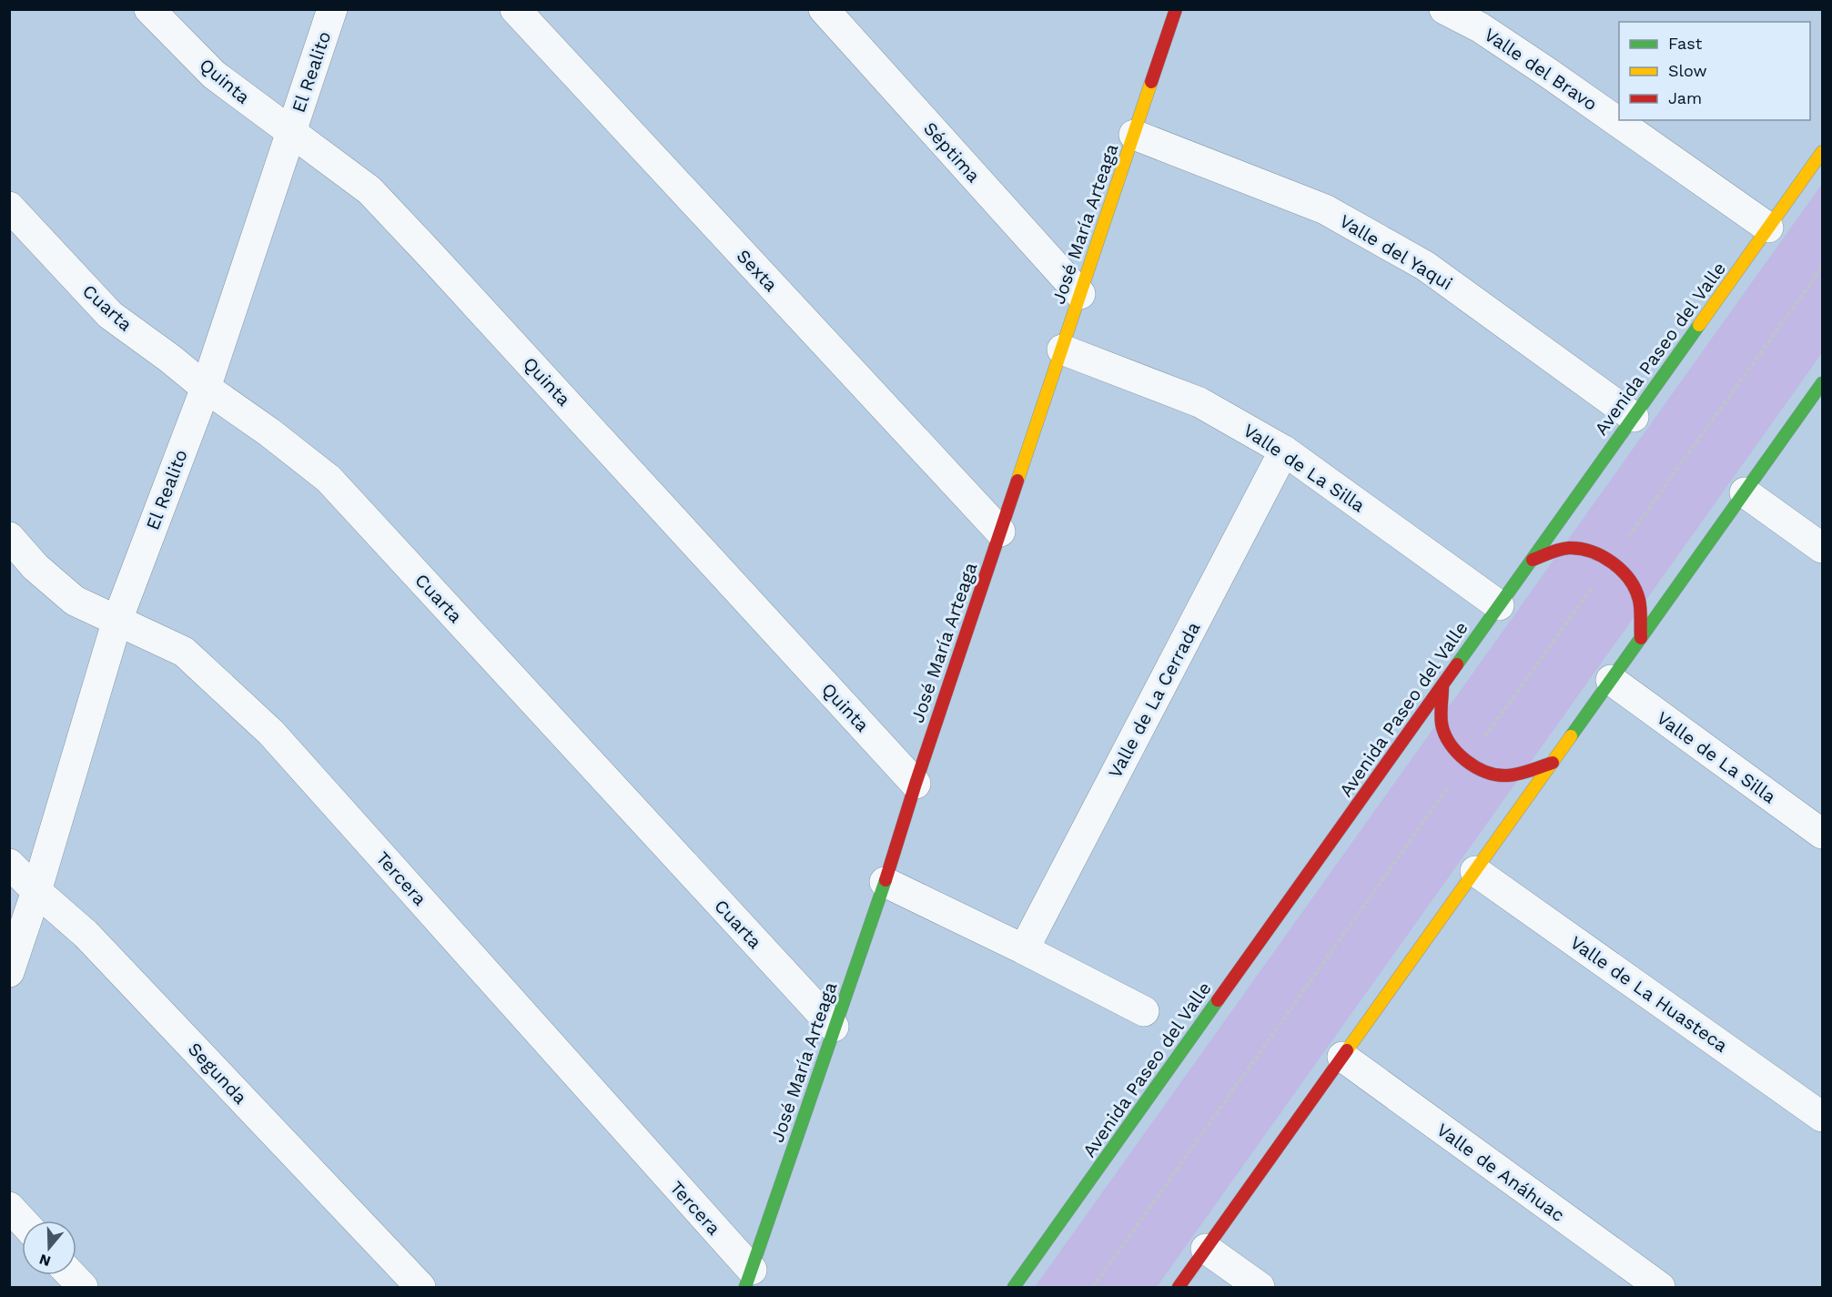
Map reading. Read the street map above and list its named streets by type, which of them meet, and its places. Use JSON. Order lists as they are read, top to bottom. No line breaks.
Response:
{"streets":{"street":["Valle del Bravo","El Realito","Quinta","Séptima","José María Arteaga","Valle del Yaqui","Sexta","Cuarta","Avenida Paseo del Valle","Valle de La Silla","Valle de La Cerrada","Tercera","Valle de La Huasteca","Segunda","Valle de Anáhuac"]},"crossings":[["Valle del Bravo","Avenida Paseo del Valle"],["El Realito","Quinta"],["El Realito","Cuarta"],["El Realito","Tercera"],["El Realito","Segunda"],["Quinta","José María Arteaga"],["Séptima","José María Arteaga"],["José María Arteaga","Valle del Yaqui"],["José María Arteaga","Sexta"],["José María Arteaga","Cuarta"],["José María Arteaga","Valle de La Silla"],["José María Arteaga","Tercera"],["Valle del Yaqui","Avenida Paseo del Valle"],["Avenida Paseo del Valle","Valle de La Silla"],["Valle de La Silla","Valle de La Cerrada"]],"legend":["Fast","Slow","Jam"],"north":"bottom"}
